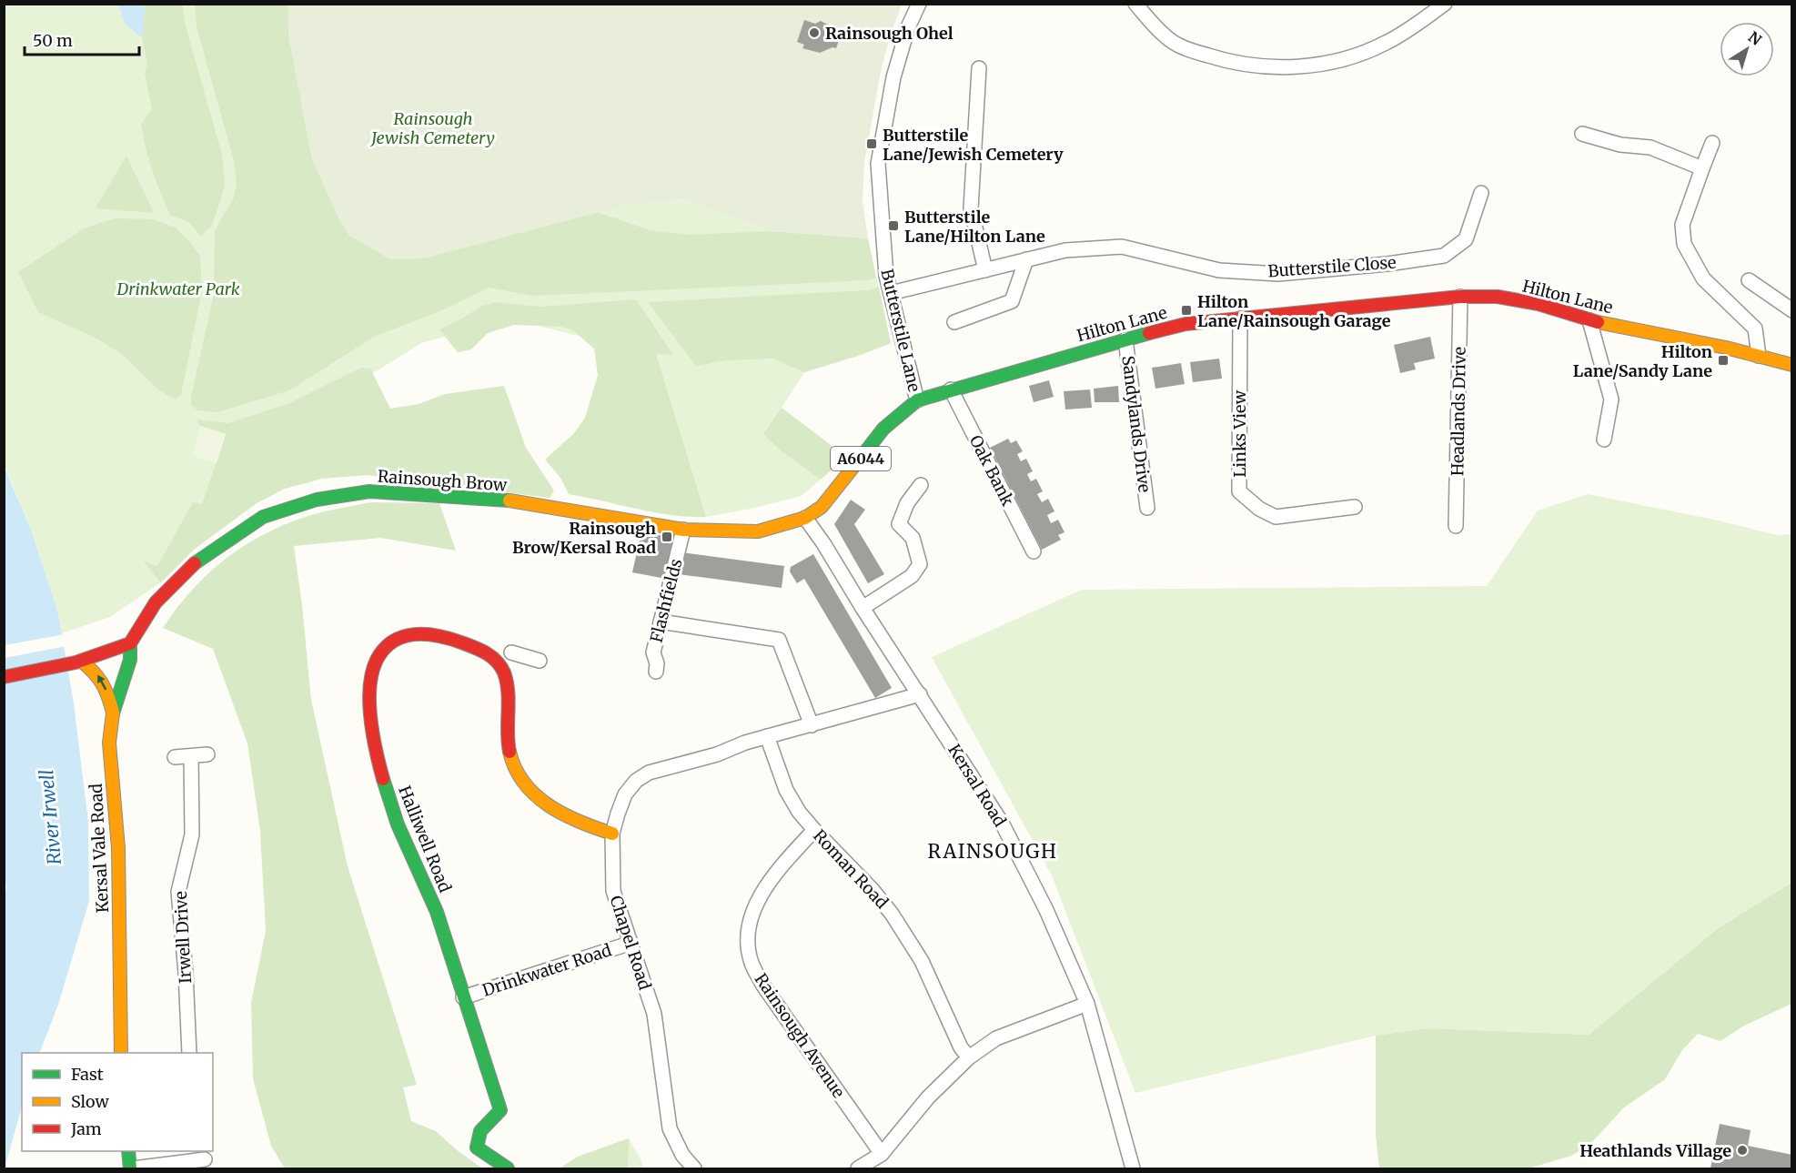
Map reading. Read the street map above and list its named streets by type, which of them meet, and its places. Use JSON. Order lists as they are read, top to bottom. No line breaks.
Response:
{"streets":{"main road":["Hilton Lane","A6044","Rainsough Brow","Halliwell Road","Kersal Vale Road"],"street":["Butterstile Close","Butterstile Lane","Headlands Drive","Sandylands Drive","Links View","Oak Bank","Flashfields","Kersal Road","Roman Road","Irwell Drive","Chapel Road","Drinkwater Road","Rainsough Avenue"]},"crossings":[["Butterstile Close","Butterstile Lane"],["Hilton Lane","Butterstile Lane"],["Hilton Lane","Headlands Drive"],["Hilton Lane","Sandylands Drive"],["Hilton Lane","Links View"],["Hilton Lane","Oak Bank"],["Hilton Lane","Rainsough Brow"],["Hilton Lane","Kersal Road"],["Rainsough Brow","Flashfields"],["Rainsough Brow","Kersal Road"],["Rainsough Brow","Kersal Vale Road"],["Kersal Road","Chapel Road"],["Halliwell Road","Chapel Road"],["Halliwell Road","Drinkwater Road"],["Roman Road","Chapel Road"],["Roman Road","Rainsough Avenue"],["Chapel Road","Drinkwater Road"]],"districts":["RAINSOUGH"],"water":["River Irwell"],"parks":["Rainsough Jewish Cemetery","Drinkwater Park"],"places":{"other":["Rainsough Ohel","Heathlands Village"],"transit":["Butterstile Lane/Jewish Cemetery","Butterstile Lane/Hilton Lane","Hilton Lane/Rainsough Garage","Hilton Lane/Sandy Lane","Rainsough Brow/Kersal Road"]},"legend":["Fast","Slow","Jam"],"scale_bar":"50 m","north":"top right"}
